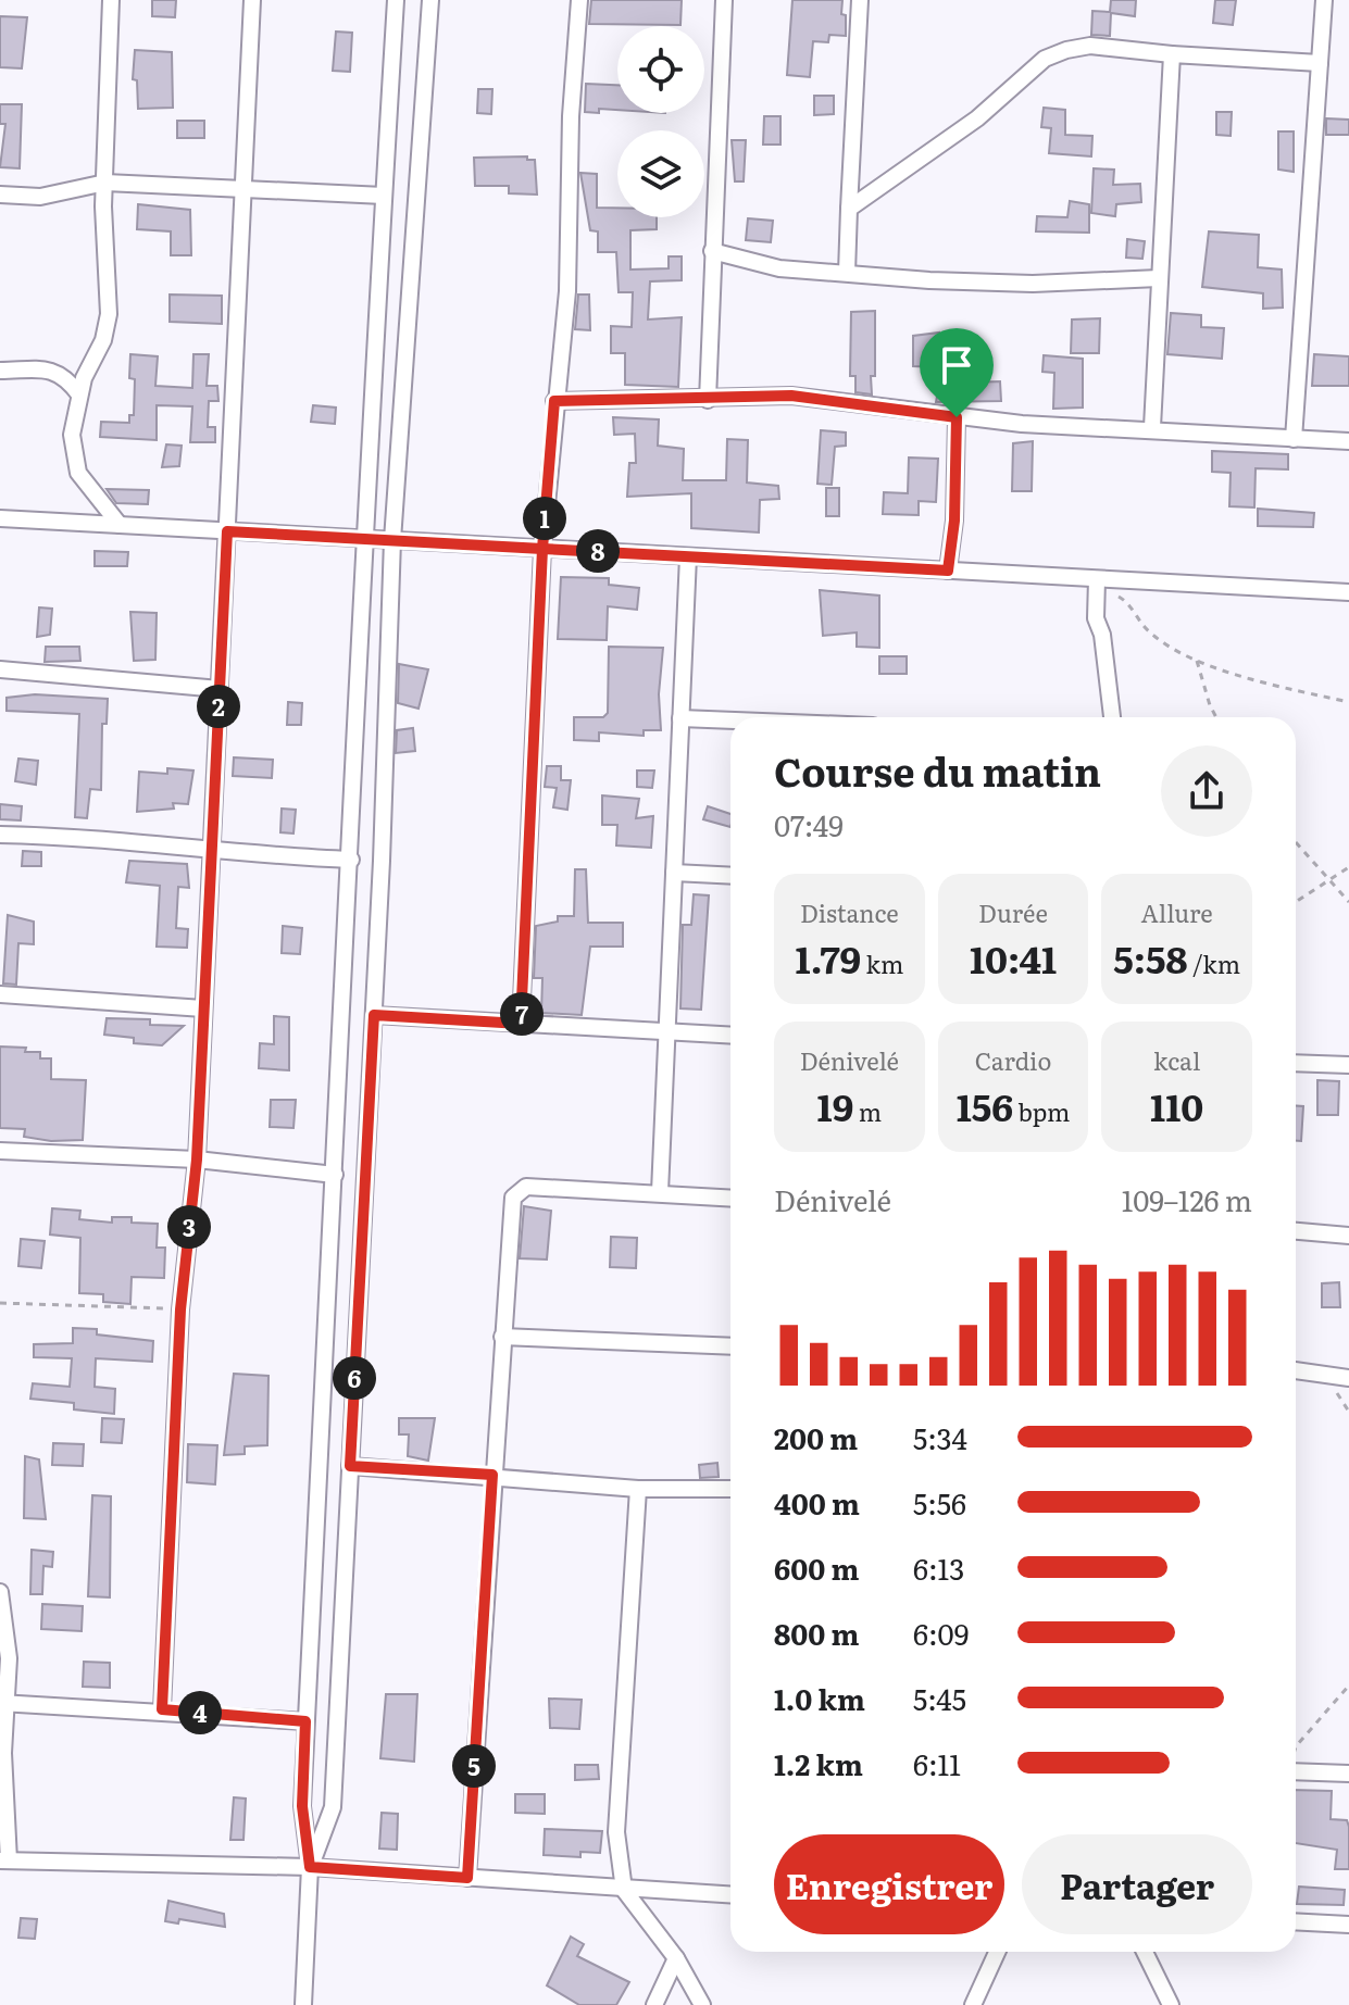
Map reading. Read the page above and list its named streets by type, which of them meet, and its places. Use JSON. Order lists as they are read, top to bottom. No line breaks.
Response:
{"page":{"pins":["1","8","2","7","3","6","4","5"],"heading":["Course du matin","07:49"],"stats":[["Distance","1.79 km"],["Durée","10:41"],["Allure","5:58 /km"],["Dénivelé","19 m"],["Cardio","156 bpm"],["kcal","110"]],"chart":["Dénivelé","109–126 m"],"list":[{"name":"200 m","note":"5:34"},{"name":"400 m","note":"5:56"},{"name":"600 m","note":"6:13"},{"name":"800 m","note":"6:09"},{"name":"1.0 km","note":"5:45"},{"name":"1.2 km","note":"6:11"}],"buttons":["Enregistrer","Partager"]}}
